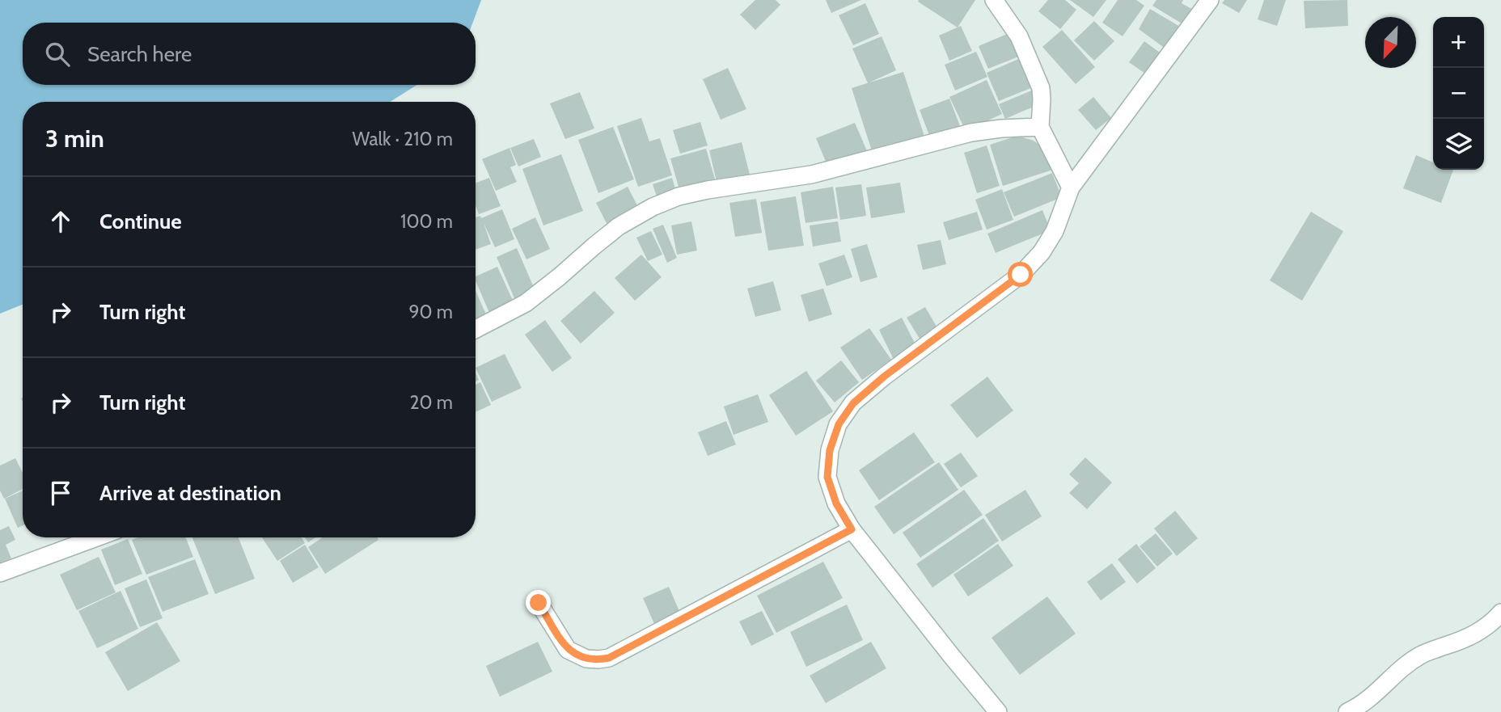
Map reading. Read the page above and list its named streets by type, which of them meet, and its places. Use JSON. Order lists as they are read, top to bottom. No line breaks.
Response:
{"north":"bottom left","page":{"map_buttons":["+","−"],"search":"Search here","heading":["3 min","Walk · 210 m"],"list":[["Continue","100 m"],["Turn right","90 m"],["Turn right","20 m"],"Arrive at destination"]}}
